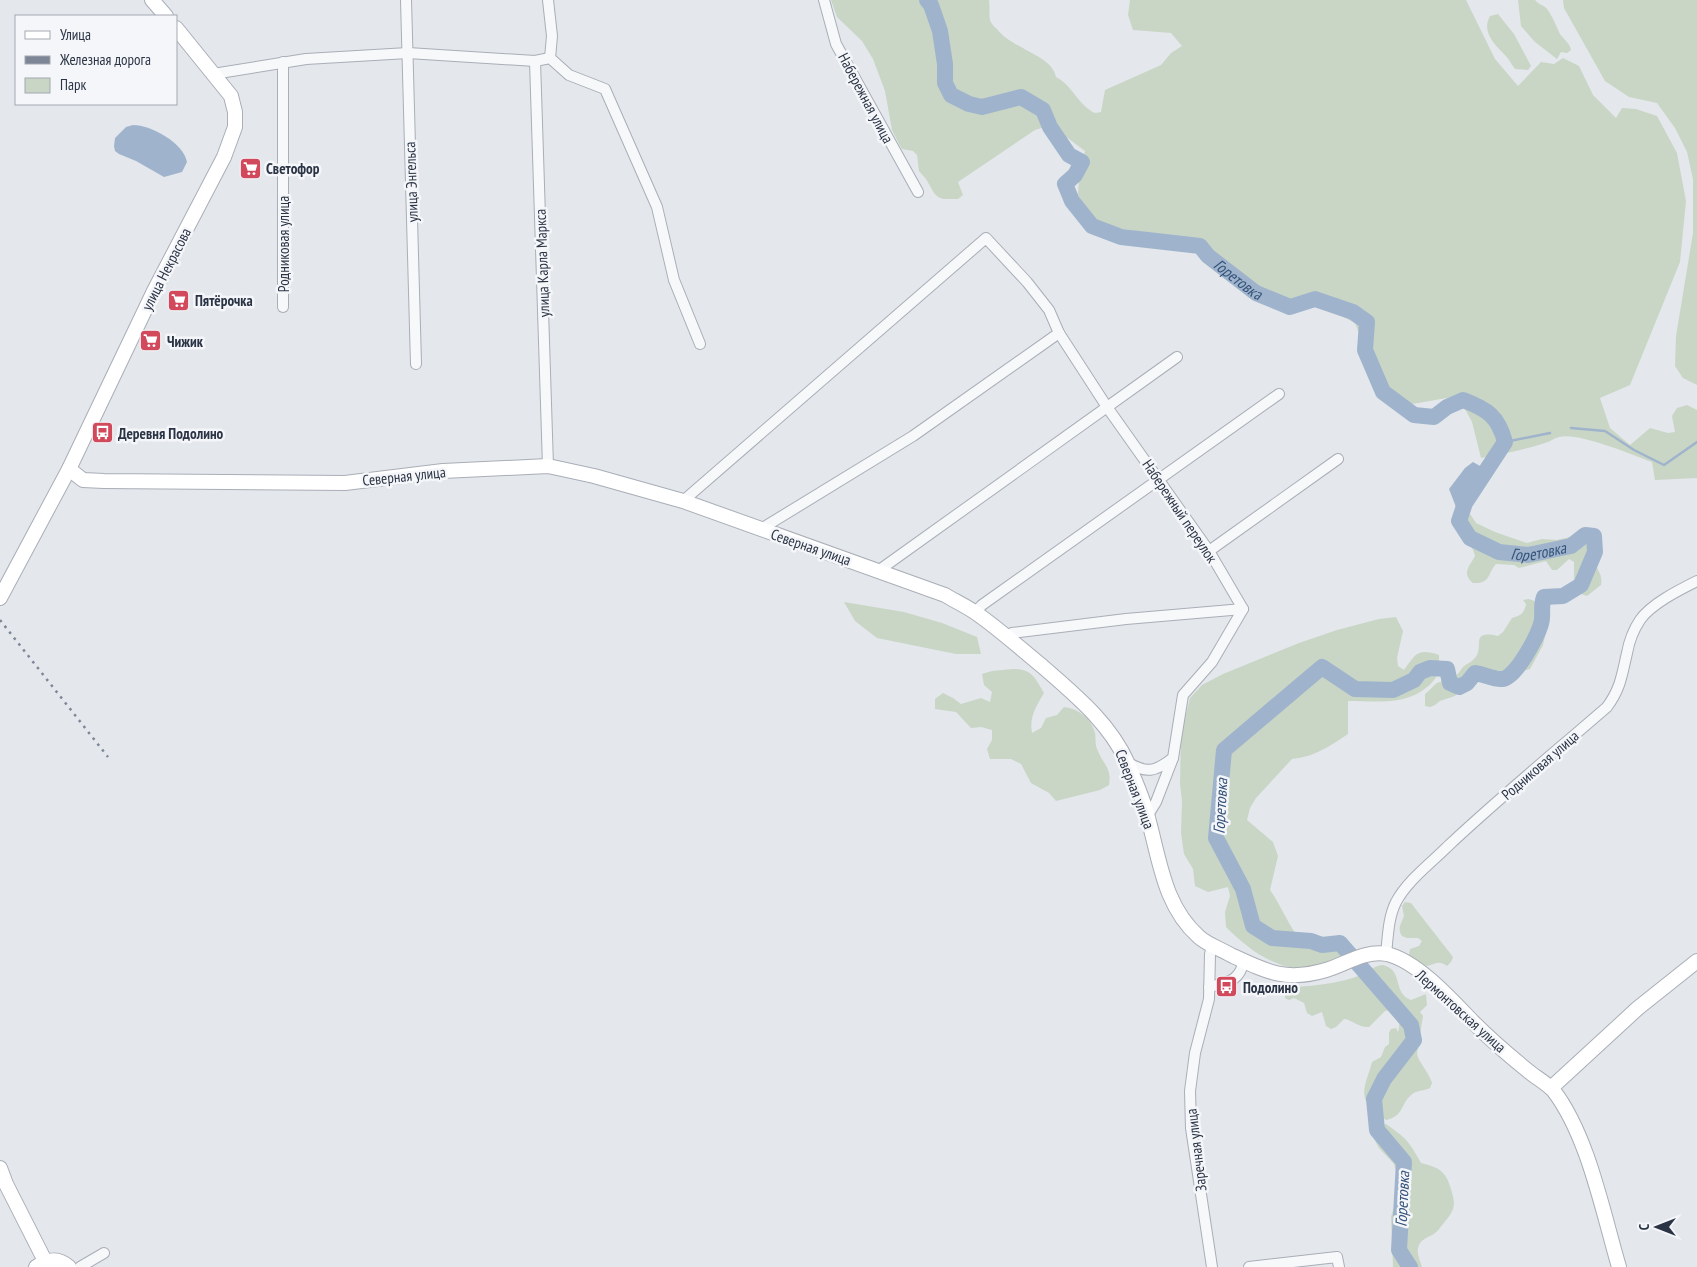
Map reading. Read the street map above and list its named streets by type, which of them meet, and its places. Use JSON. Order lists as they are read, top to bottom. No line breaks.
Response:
{"streets":{"street":["Набережная улица","улица Энгельса","Родниковая улица","улица Карла Маркса","улица Некрасова","Северная улица","Набережный переулок","Лермонтовская улица","Заречная улица"]},"crossings":[["Родниковая улица","Лермонтовская улица"],["улица Карла Маркса","Северная улица"],["улица Некрасова","Северная улица"],["Северная улица","Набережный переулок"],["Северная улица","Лермонтовская улица"],["Северная улица","Заречная улица"]],"water":["Горетовка"],"places":{"supermarket":["Светофор","Пятёрочка","Чижик"],"bus stop":["Деревня Подолино","Подолино"]},"legend":["Улица","Железная дорога","Парк"],"north":"left"}
